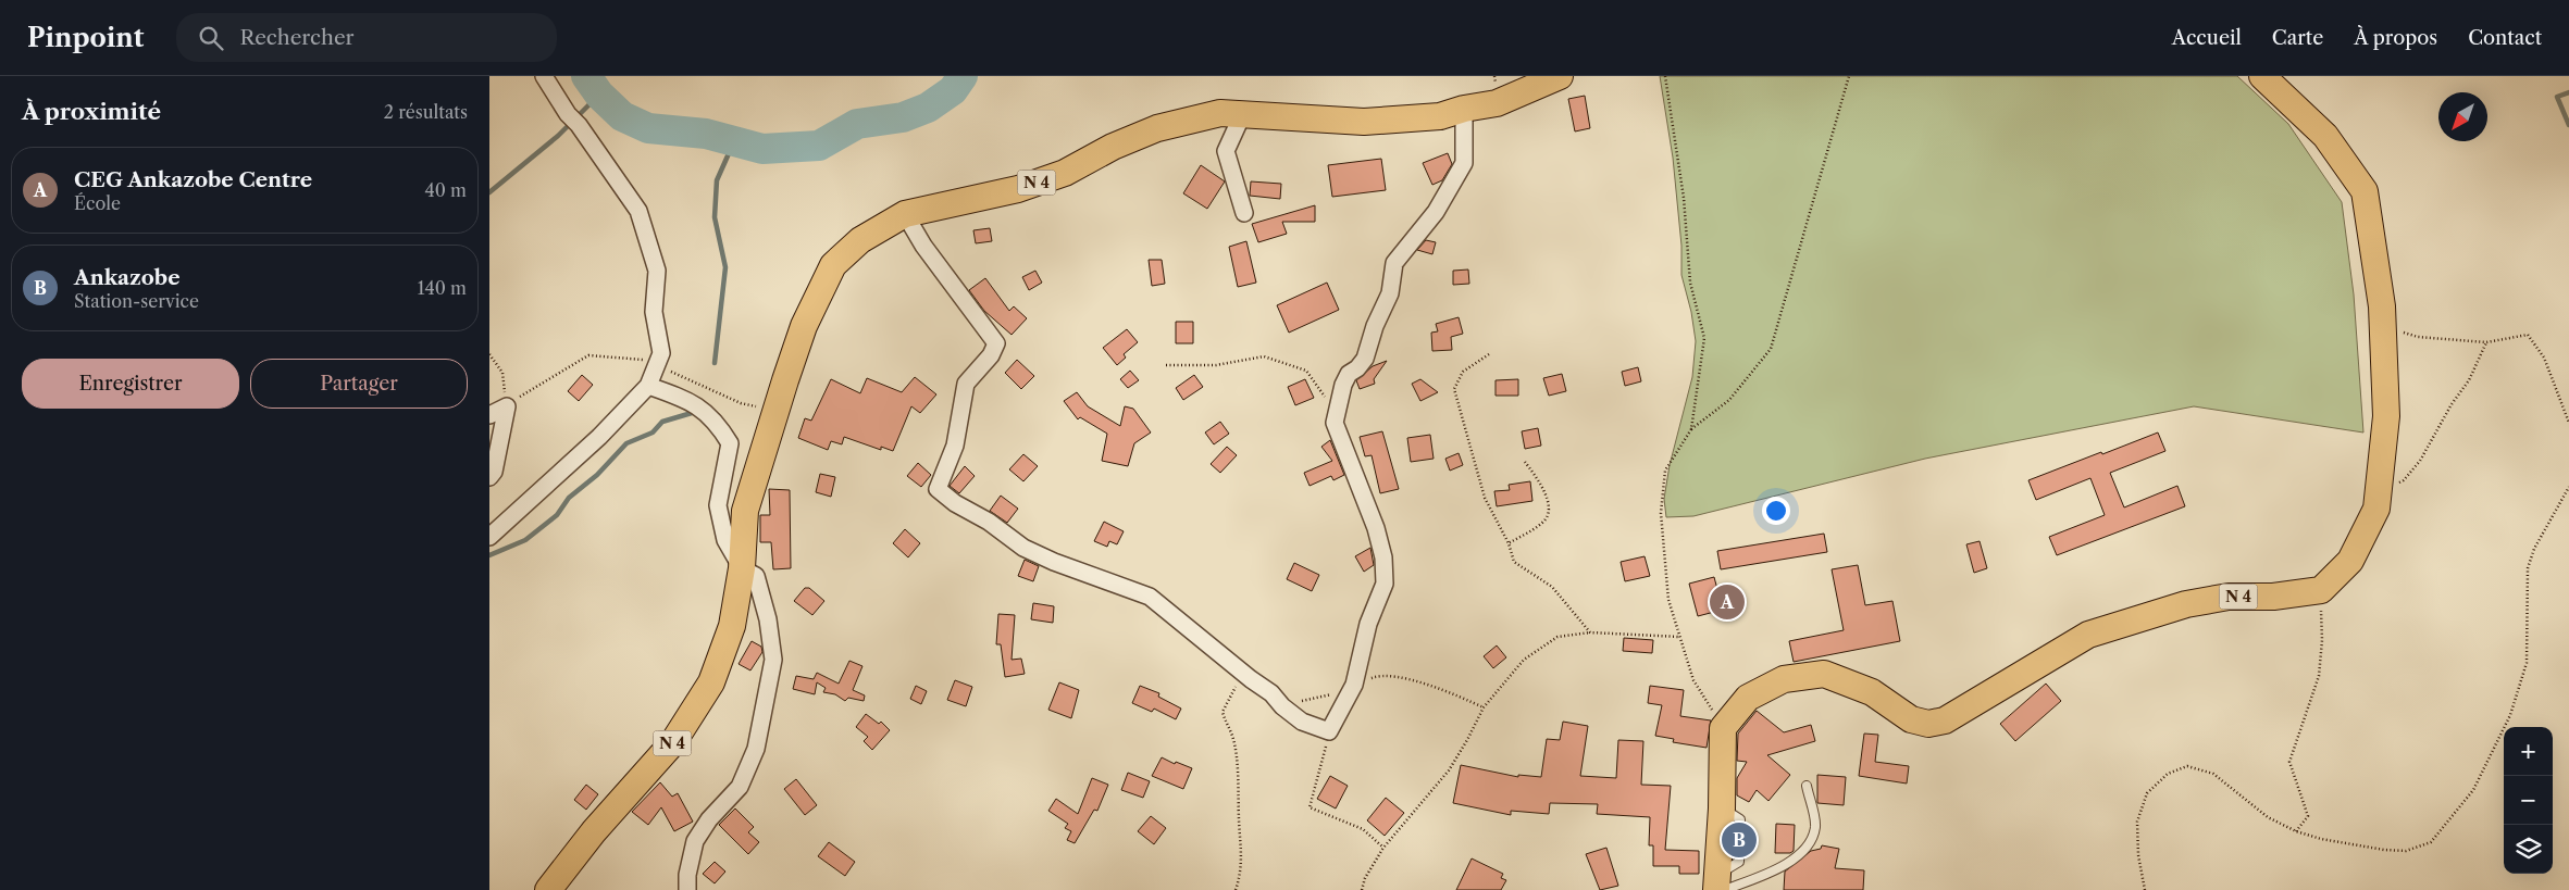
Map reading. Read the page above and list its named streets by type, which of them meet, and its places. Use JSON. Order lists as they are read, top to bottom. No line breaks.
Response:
{"streets":{"main road":["N 4"]},"north":"bottom left","page":{"header":"Pinpoint","search":"Rechercher","nav":["Accueil","Carte","À propos","Contact"],"heading":["À proximité","2 résultats"],"list":[{"mark":"A","name":"CEG Ankazobe Centre","note":"École","value":"40 m"},{"mark":"B","name":"Ankazobe","note":"Station-service","value":"140 m"}],"buttons":["Enregistrer","Partager"],"pins":["A","B"],"map_buttons":["+","−"]}}
